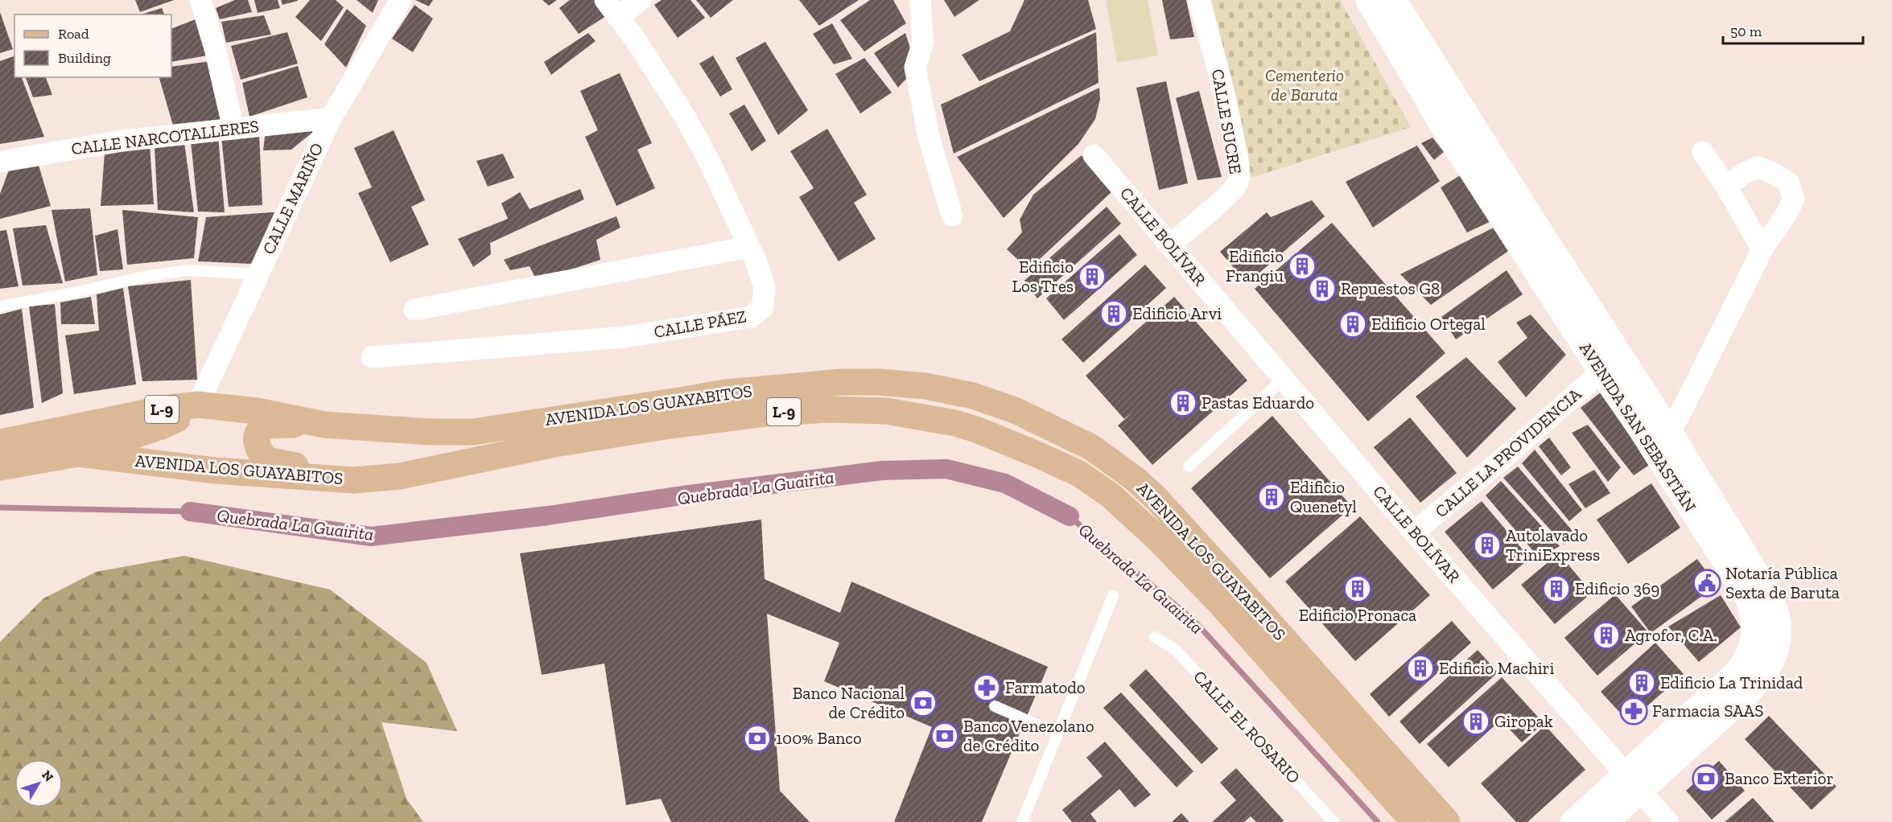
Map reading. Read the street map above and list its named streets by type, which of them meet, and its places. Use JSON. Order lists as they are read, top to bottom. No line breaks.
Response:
{"streets":{"main road":["AVENIDA LOS GUAYABITOS","L-9"],"street":["CALLE SUCRE","CALLE NARCOTALLERES","CALLE MARIÑO","CALLE BOLÍVAR","CALLE PÁEZ","AVENIDA SAN SEBASTIÁN","CALLE LA PROVIDENCIA"],"lane":["CALLE EL ROSARIO"]},"crossings":[["CALLE SUCRE","CALLE BOLÍVAR"],["CALLE NARCOTALLERES","CALLE MARIÑO"],["CALLE MARIÑO","AVENIDA LOS GUAYABITOS"],["CALLE BOLÍVAR","AVENIDA SAN SEBASTIÁN"],["CALLE BOLÍVAR","CALLE LA PROVIDENCIA"],["AVENIDA LOS GUAYABITOS","L-9"],["AVENIDA SAN SEBASTIÁN","CALLE LA PROVIDENCIA"]],"water":["Quebrada La Guairita"],"parks":["Cementerio de Baruta"],"places":{"building":["Edificio Frangiu","Edificio Los Tres","Repuestos G8","Edificio Arvi","Edificio Ortegal","Pastas Eduardo","Edificio Quenetyl","Autolavado TriniExpress","Edificio Pronaca","Edificio 369","Agrofor, C.A.","Edificio Machiri","Edificio La Trinidad","Giropak"],"public building":["Notaría Pública Sexta de Baruta"],"pharmacy":["Farmatodo","Farmacia SAAS"],"bank":["Banco Nacional de Crédito","Banco Venezolano de Crédito","100% Banco","Banco Exterior"]},"legend":["Road","Building"],"scale_bar":"50 m","north":"top right"}
